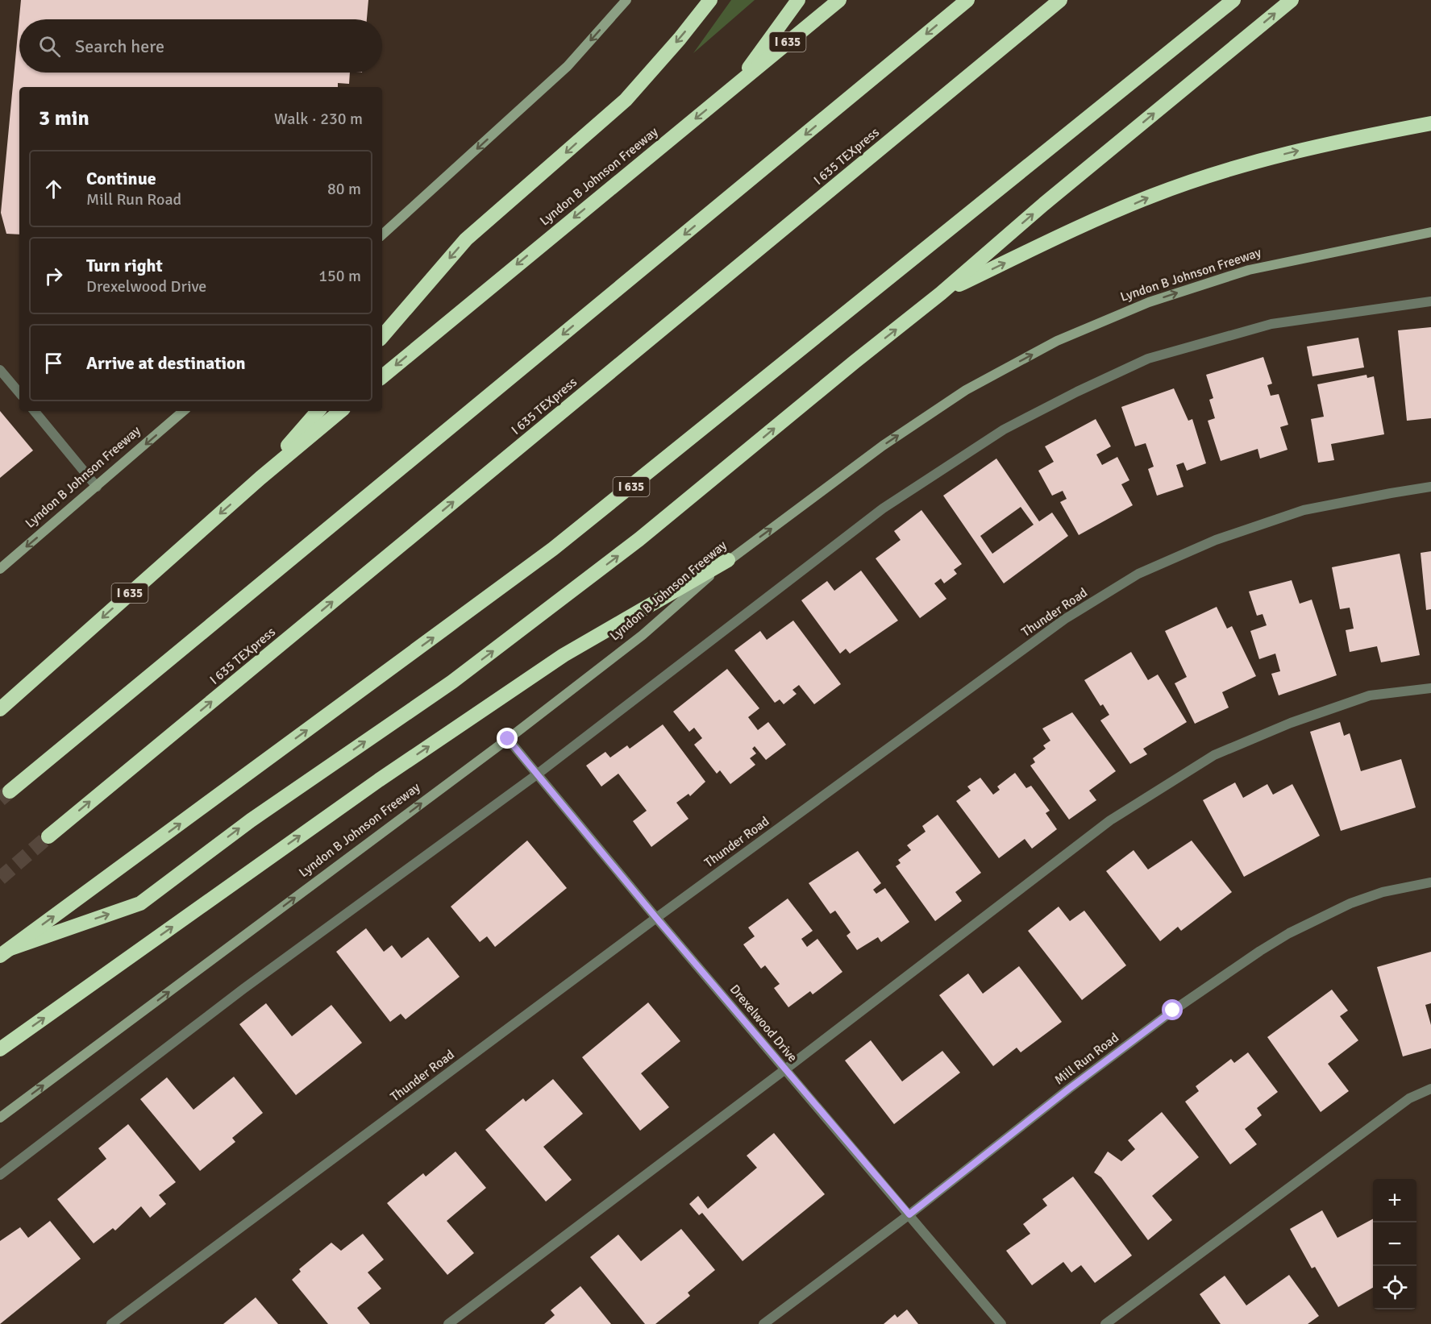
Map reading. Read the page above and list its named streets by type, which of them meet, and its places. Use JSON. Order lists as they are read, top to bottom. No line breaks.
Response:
{"streets":{"highway":["I 635","I 635 TEXpress","Lyndon B Johnson Freeway"],"street":["Thunder Road","Drexelwood Drive","Mill Run Road"]},"crossings":[["Lyndon B Johnson Freeway","Drexelwood Drive"],["Thunder Road","Drexelwood Drive"],["Drexelwood Drive","Mill Run Road"]],"page":{"search":"Search here","heading":["3 min","Walk · 230 m"],"list":[["Continue","Mill Run Road","80 m"],["Turn right","Drexelwood Drive","150 m"],"Arrive at destination"],"map_buttons":["+","−"]}}
